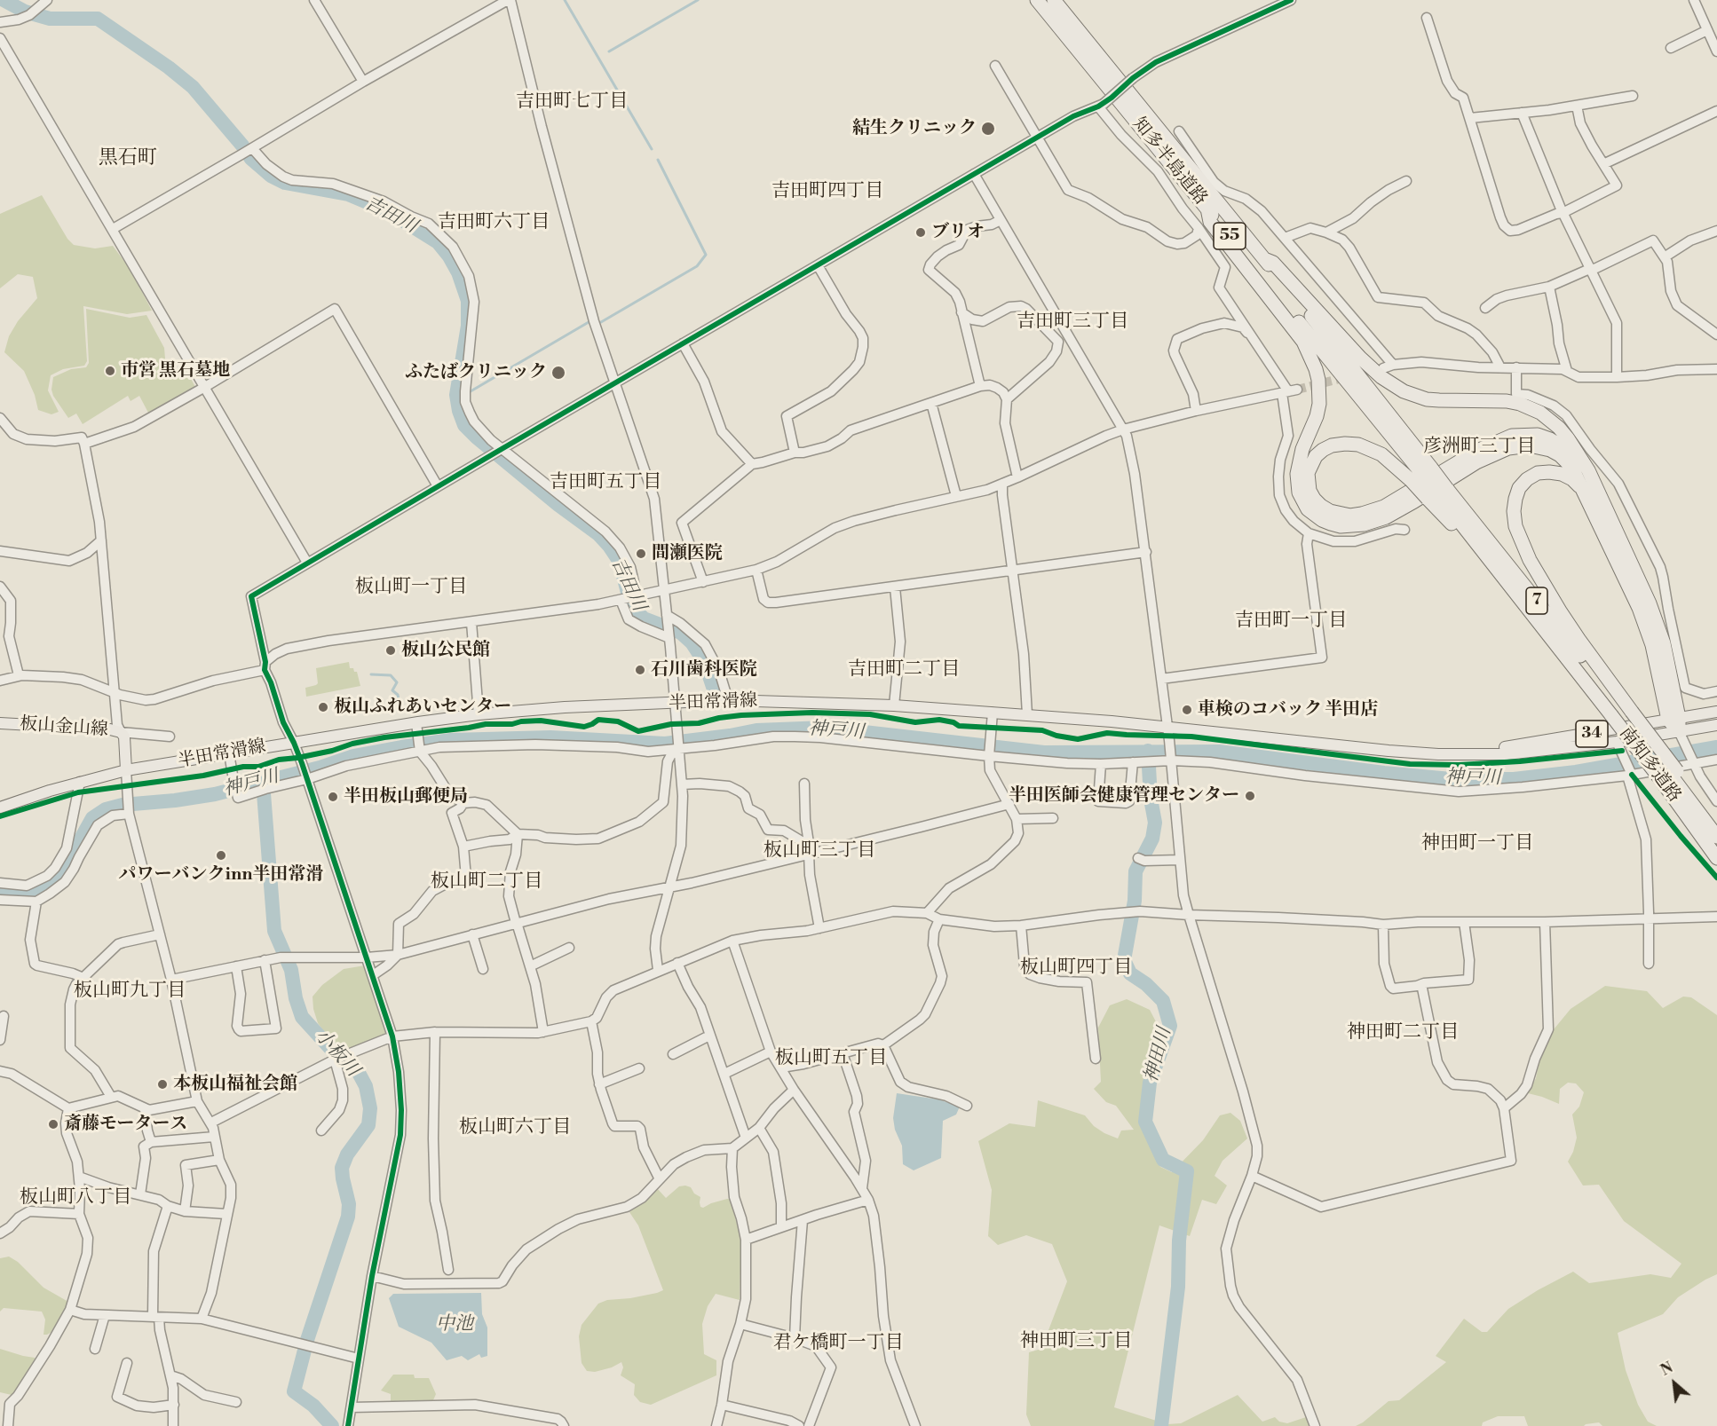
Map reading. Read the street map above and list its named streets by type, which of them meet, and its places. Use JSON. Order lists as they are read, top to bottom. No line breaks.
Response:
{"streets":{"highway":["知多半島道路","55","7","南知多道路"],"main road":["半田常滑線","板山金山線","34"]},"crossings":[["知多半島道路","南知多道路"],["半田常滑線","板山金山線"]],"districts":["吉田町七丁目","黒石町","吉田町四丁目","吉田町六丁目","吉田町三丁目","彦洲町三丁目","吉田町五丁目","板山町一丁目","吉田町一丁目","吉田町二丁目","神田町一丁目","板山町三丁目","板山町二丁目","板山町四丁目","板山町九丁目","神田町二丁目","板山町五丁目","板山町六丁目","板山町八丁目","神田町三丁目","君ケ橋町一丁目"],"water":["吉田川","神戸川","小板川","神田川","中池"],"places":["結生クリニック","ブリオ","市営 黒石墓地","ふたばクリニック","間瀬医院","板山公民館","石川歯科医院","板山ふれあいセンター","車検のコバック 半田店","半田医師会健康管理センター","半田板山郵便局","パワーバンクinn半田常滑","本板山福祉会館","斎藤モータース"],"north":"top left"}
